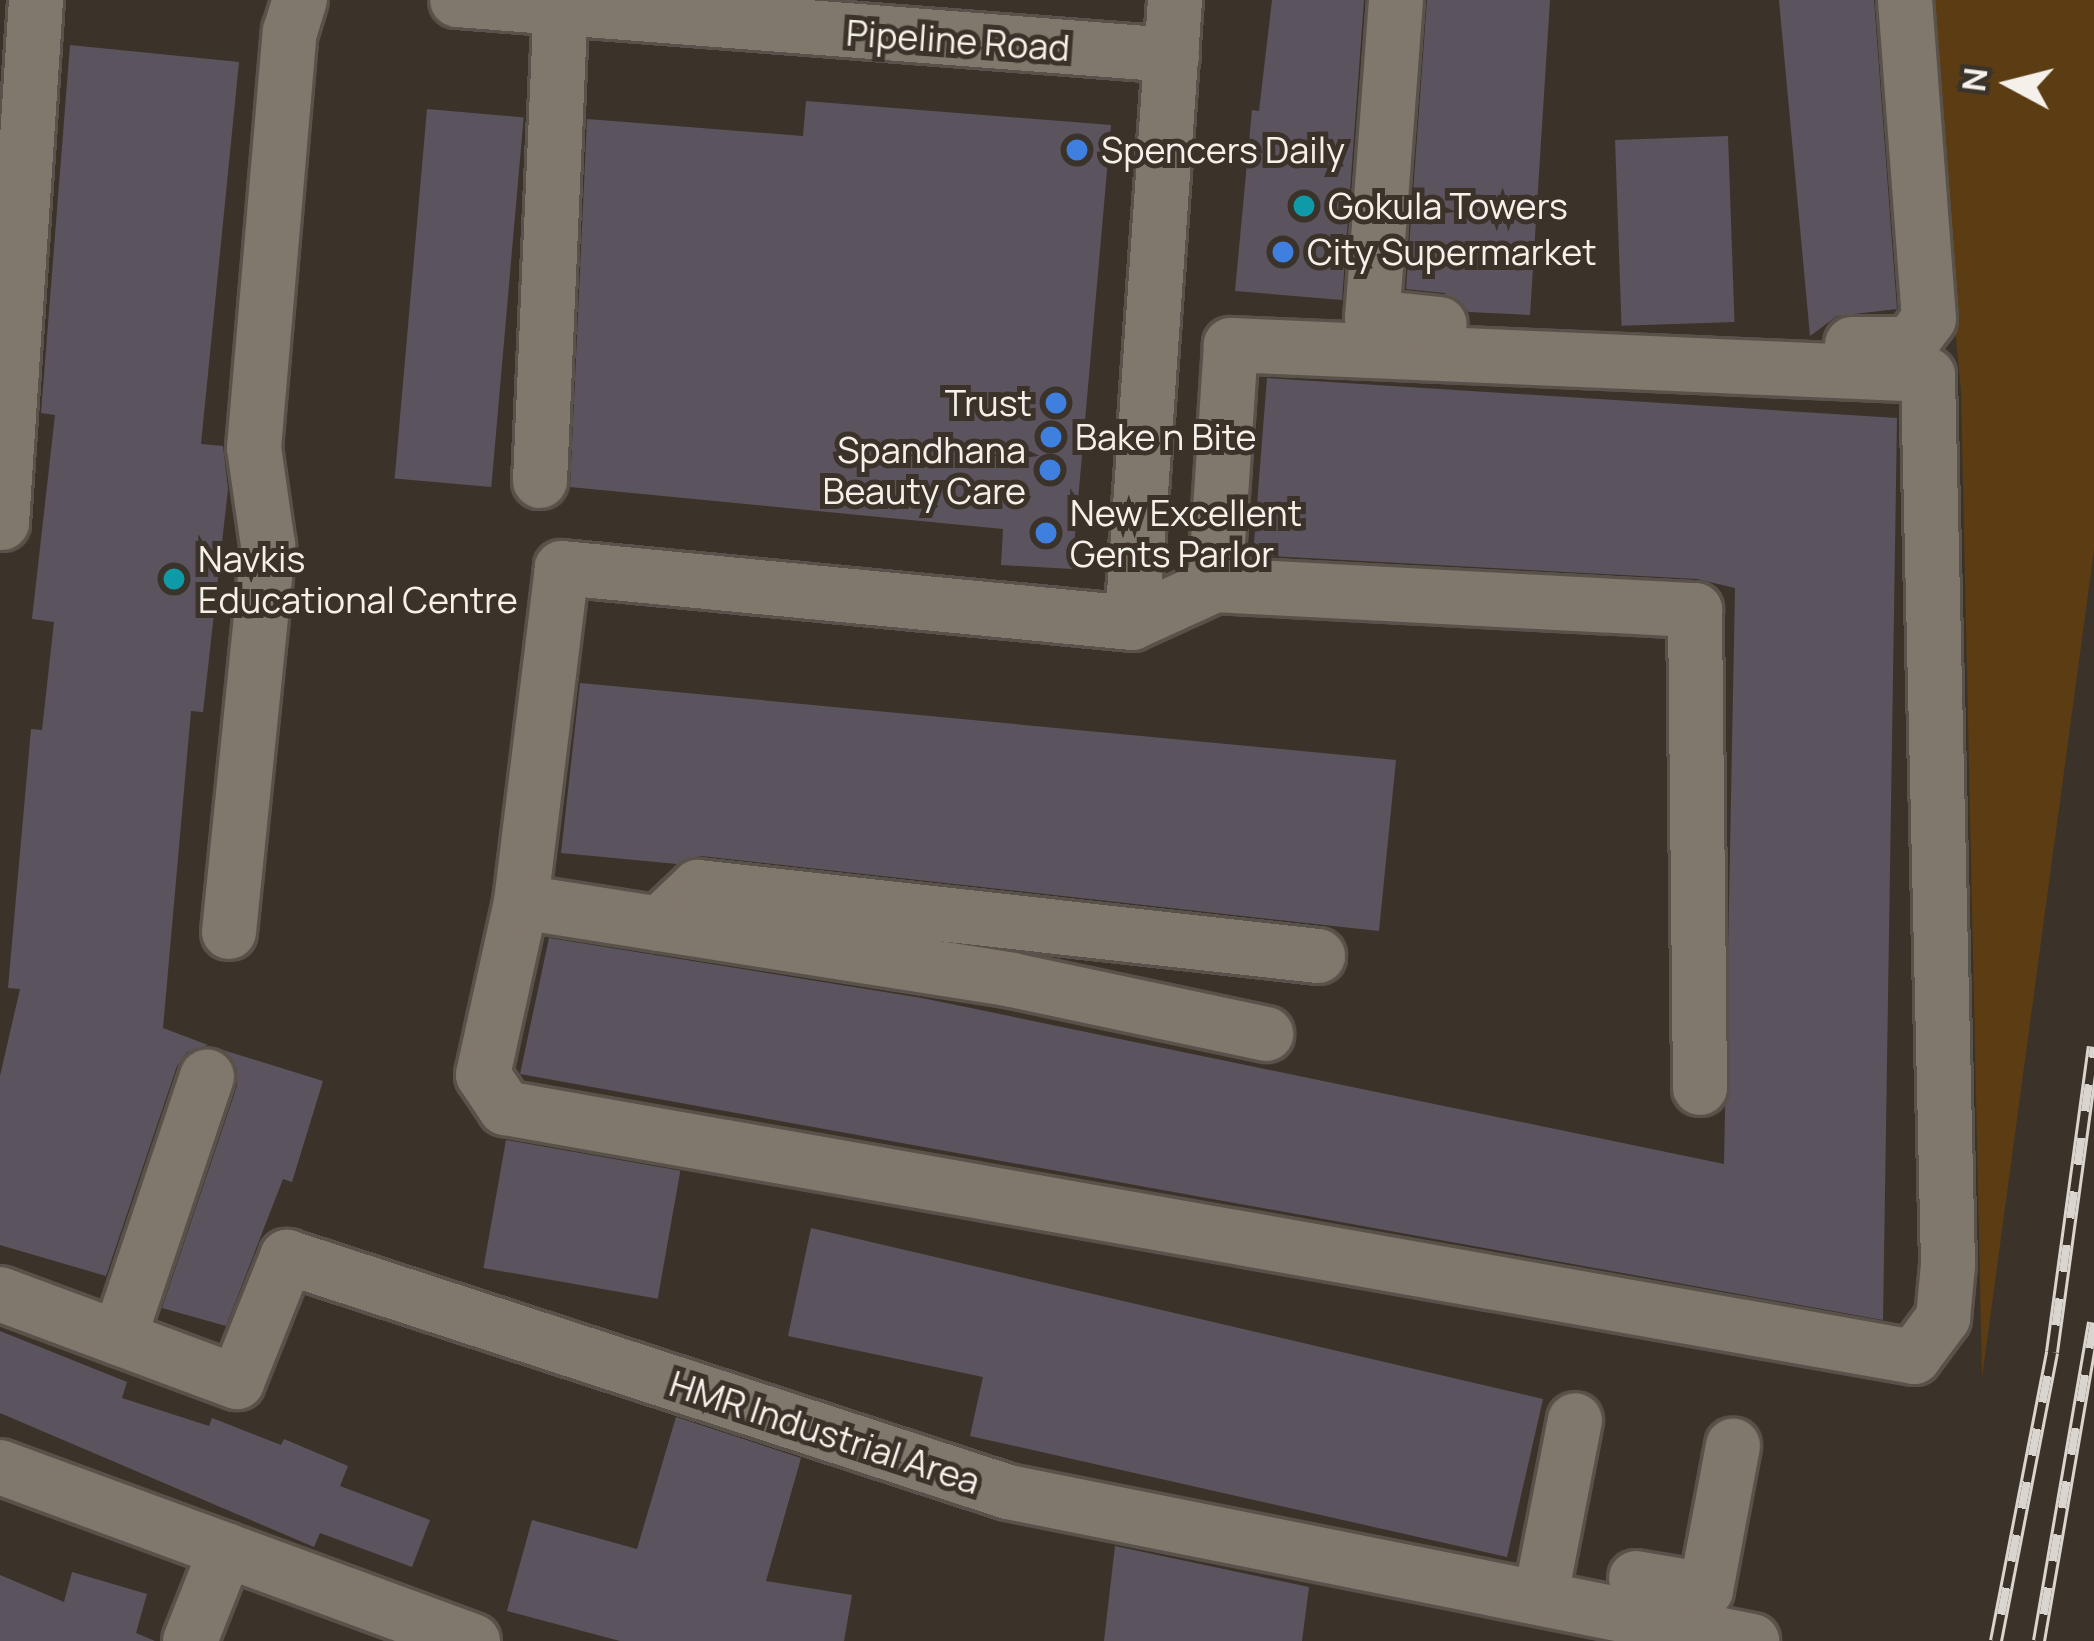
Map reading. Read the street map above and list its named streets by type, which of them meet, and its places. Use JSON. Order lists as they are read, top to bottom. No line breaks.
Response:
{"streets":{"street":["Pipeline Road","HMR Industrial Area"]},"places":["Spencers Daily","Gokula Towers","City Supermarket","Trust","Bake n Bite","Spandhana Beauty Care","New Excellent Gents Parlor","Navkis Educational Centre"],"north":"left"}
